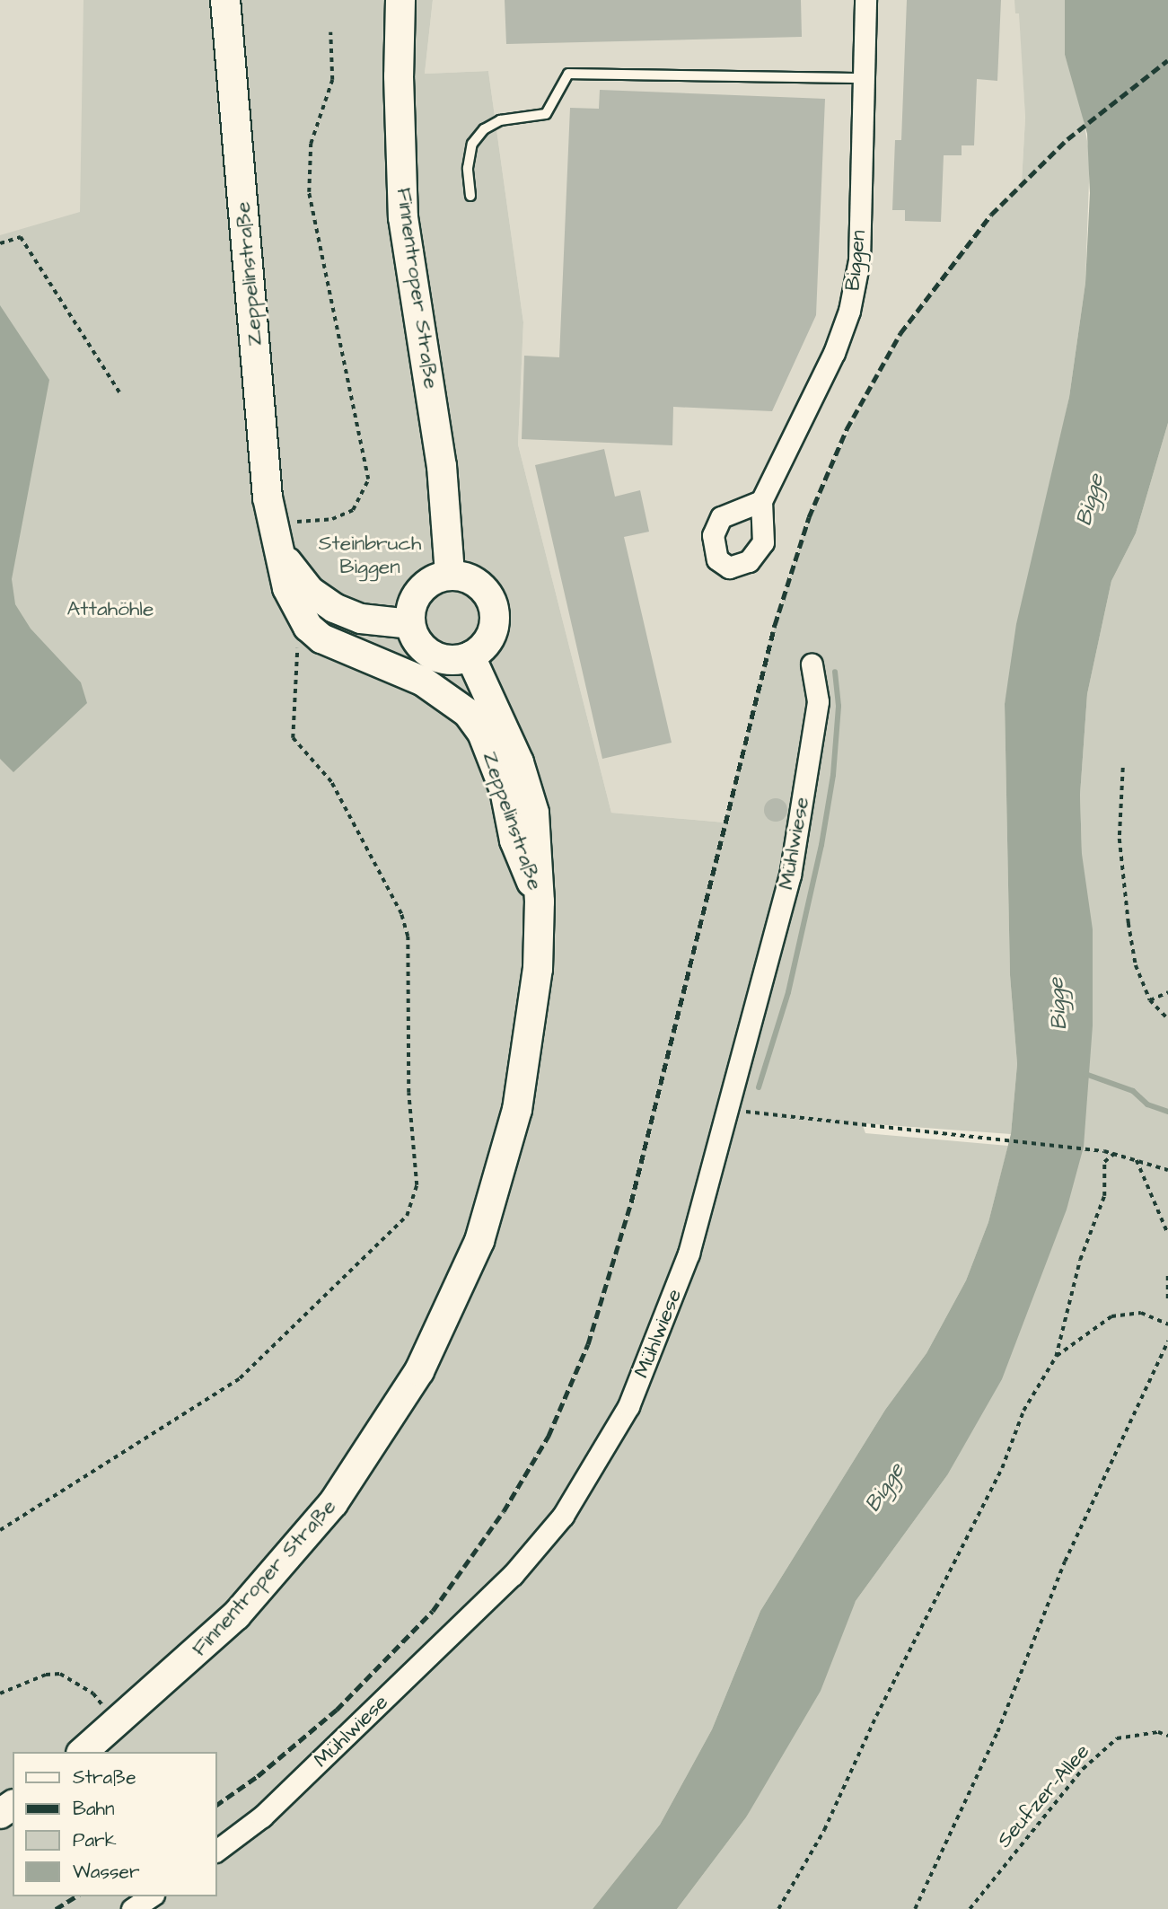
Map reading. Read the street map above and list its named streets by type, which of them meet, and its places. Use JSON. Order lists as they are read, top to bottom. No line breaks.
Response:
{"streets":{"main road":["Zeppelinstraße","Finnentroper Straße"],"street":["Biggen","Mühlwiese"],"path":["Seufzer-Allee"]},"crossings":[["Zeppelinstraße","Finnentroper Straße"]],"water":["Bigge"],"parks":["Steinbruch Biggen","Attahöhle"],"legend":["Straße","Bahn","Park","Wasser"]}
